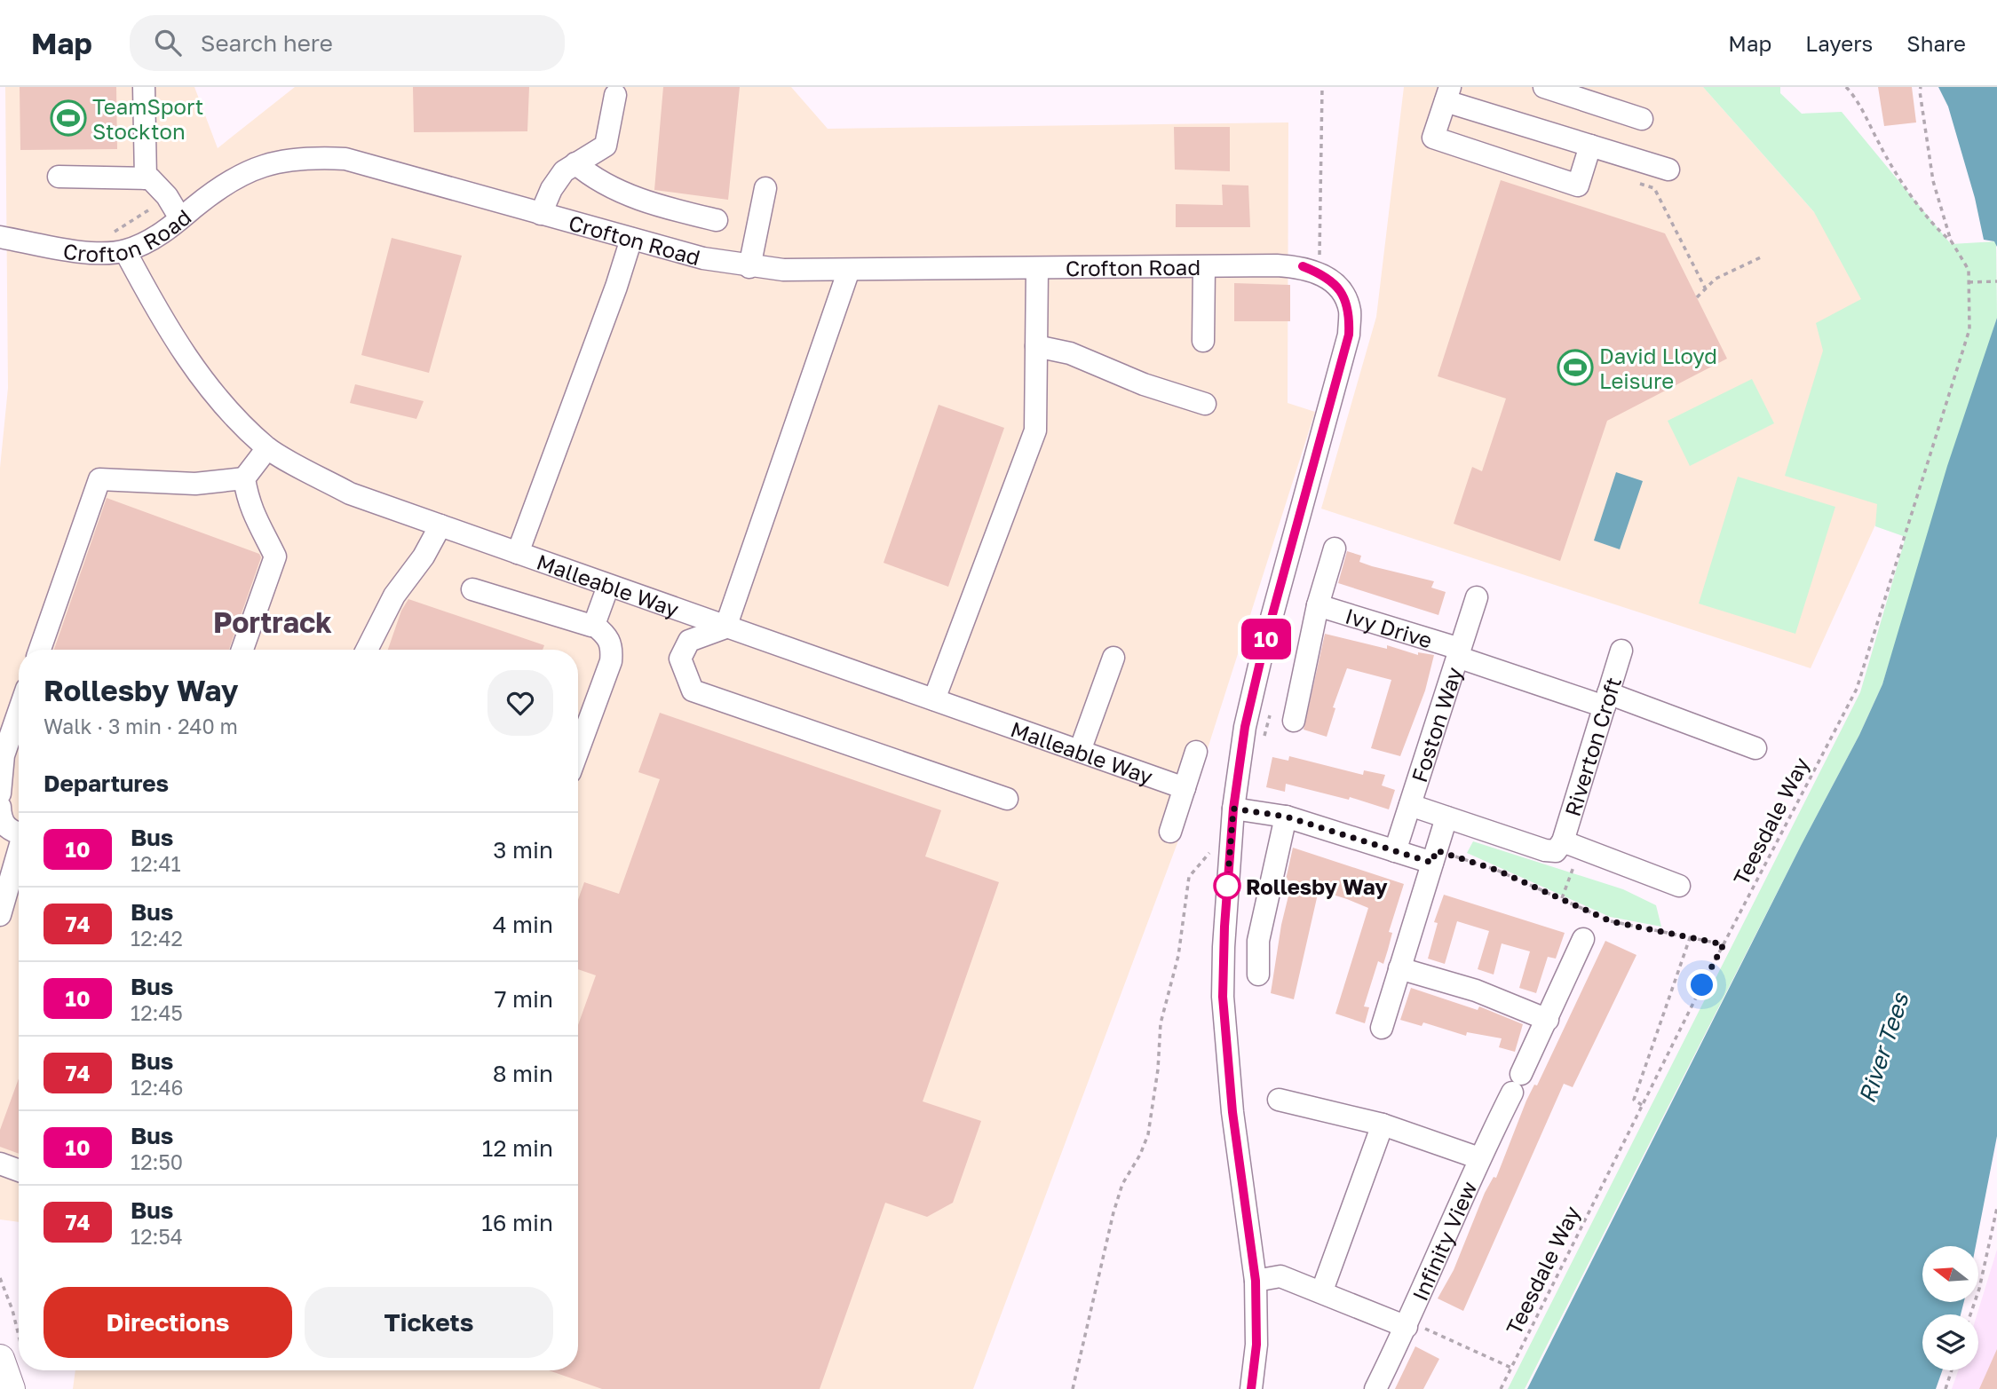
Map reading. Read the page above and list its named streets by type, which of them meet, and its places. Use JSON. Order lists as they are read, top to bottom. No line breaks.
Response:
{"streets":{"street":["Crofton Road","Malleable Way","Ivy Drive","Foston Way","Riverton Croft","Infinity View"],"path":["Teesdale Way"]},"crossings":[["Crofton Road","Malleable Way"],["Ivy Drive","Foston Way"],["Ivy Drive","Riverton Croft"]],"districts":["Portrack"],"water":["River Tees"],"places":{"sports":["TeamSport Stockton","David Lloyd Leisure"],"other":["Rollesby Way"]},"lines":["bus line 10"],"north":"left","page":{"header":"Map","search":"Search here","nav":["Map","Layers","Share"],"on_map":"10","heading":[["Rollesby Way","Walk · 3 min · 240 m"],"Departures"],"list":[{"mark":"10","name":"Bus","note":"12:41","value":"3 min"},{"mark":"74","name":"Bus","note":"12:42","value":"4 min"},{"mark":"10","name":"Bus","note":"12:45","value":"7 min"},{"mark":"74","name":"Bus","note":"12:46","value":"8 min"},{"mark":"10","name":"Bus","note":"12:50","value":"12 min"},{"mark":"74","name":"Bus","note":"12:54","value":"16 min"}],"buttons":["Directions","Tickets"]}}
